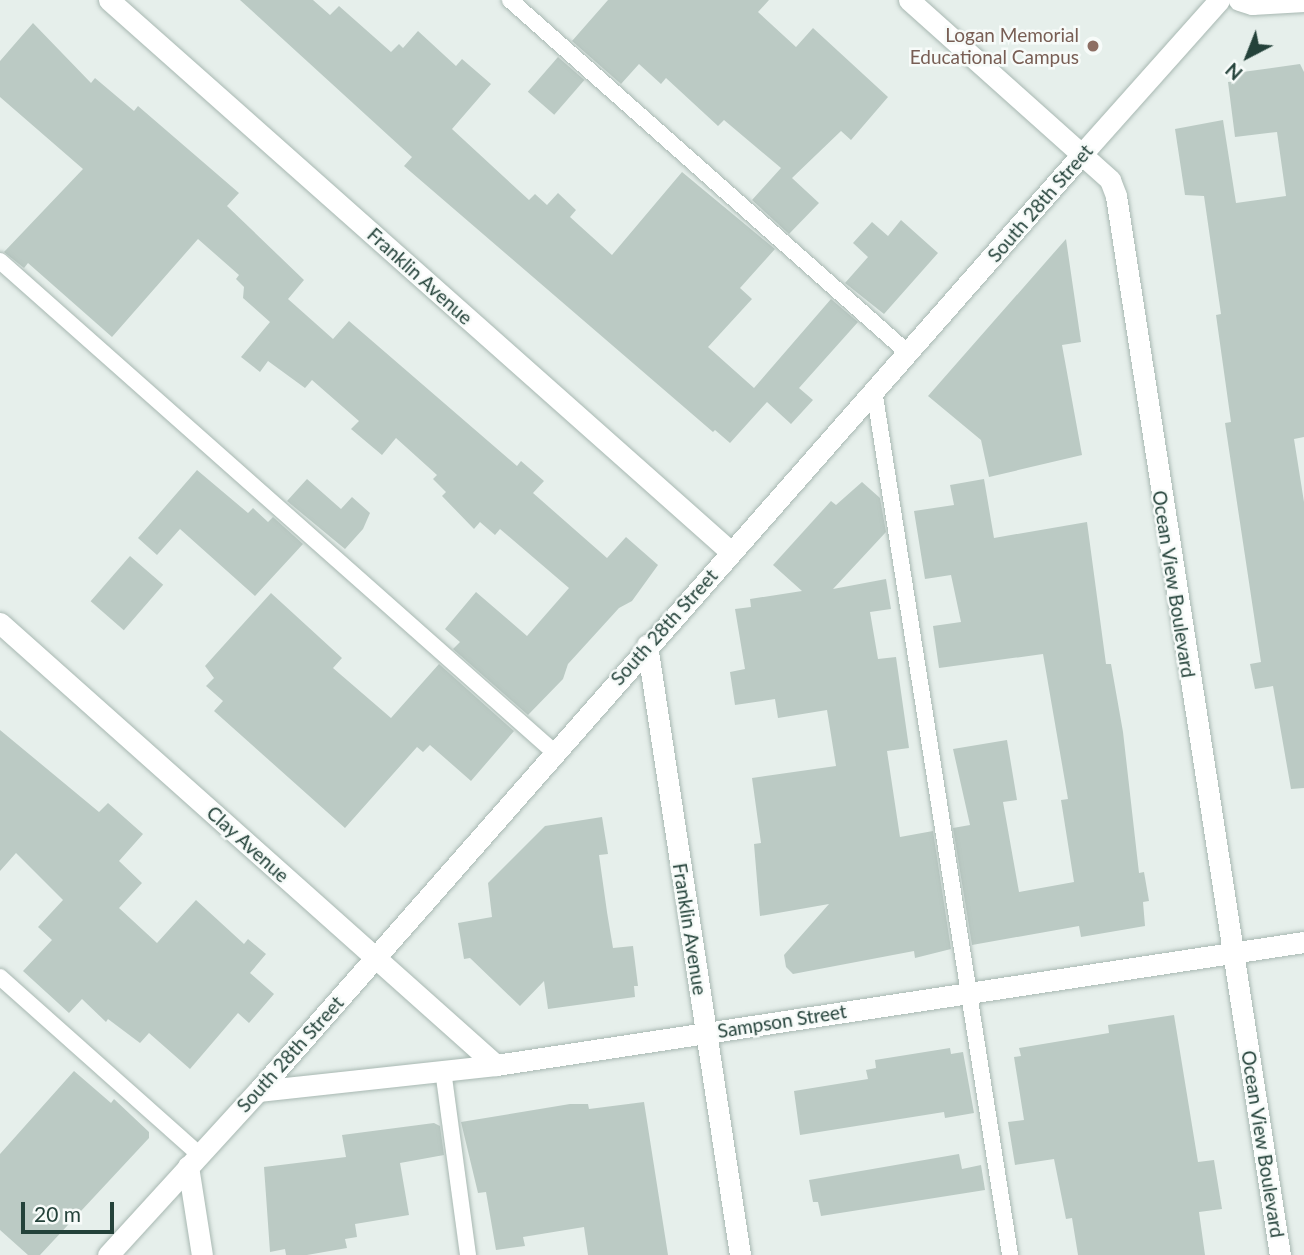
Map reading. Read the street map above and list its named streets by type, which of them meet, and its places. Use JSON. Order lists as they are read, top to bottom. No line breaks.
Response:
{"streets":{"street":["South 28th Street","Franklin Avenue","Ocean View Boulevard","Clay Avenue","Sampson Street"]},"crossings":[["South 28th Street","Franklin Avenue"],["South 28th Street","Ocean View Boulevard"],["South 28th Street","Clay Avenue"],["South 28th Street","Sampson Street"],["Franklin Avenue","Sampson Street"],["Ocean View Boulevard","Sampson Street"],["Clay Avenue","Sampson Street"]],"places":["Logan Memorial Educational Campus"],"scale_bar":"20 m","north":"bottom left"}
